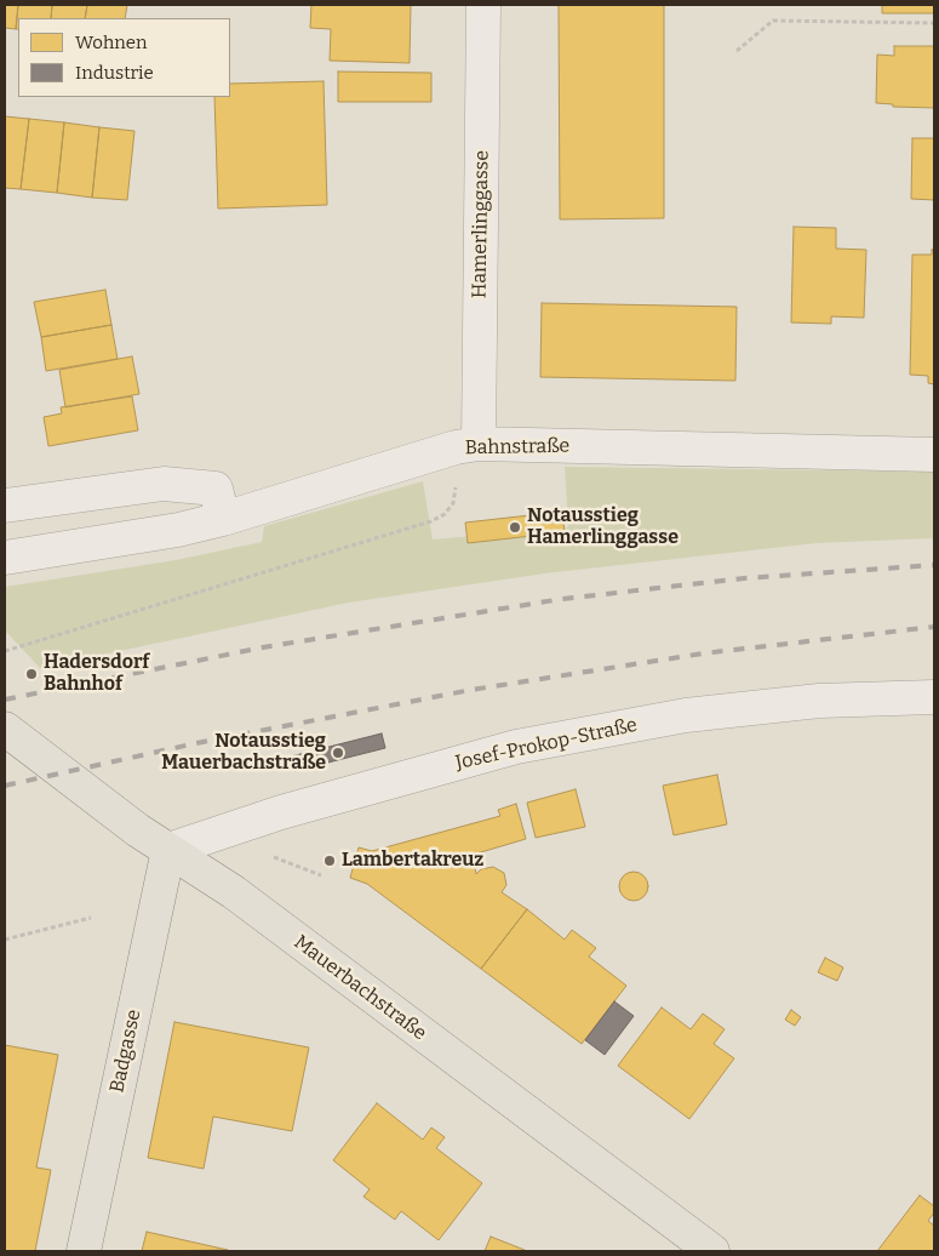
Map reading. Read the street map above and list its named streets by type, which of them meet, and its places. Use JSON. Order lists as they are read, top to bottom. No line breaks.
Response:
{"streets":{"main road":["Mauerbachstraße","Badgasse"],"street":["Hamerlinggasse","Bahnstraße","Josef-Prokop-Straße"]},"crossings":[["Hamerlinggasse","Bahnstraße"],["Josef-Prokop-Straße","Mauerbachstraße"],["Josef-Prokop-Straße","Badgasse"],["Mauerbachstraße","Badgasse"]],"places":["Notausstieg Hamerlinggasse","Hadersdorf Bahnhof","Notausstieg Mauerbachstraße","Lambertakreuz"],"legend":["Wohnen","Industrie"]}
